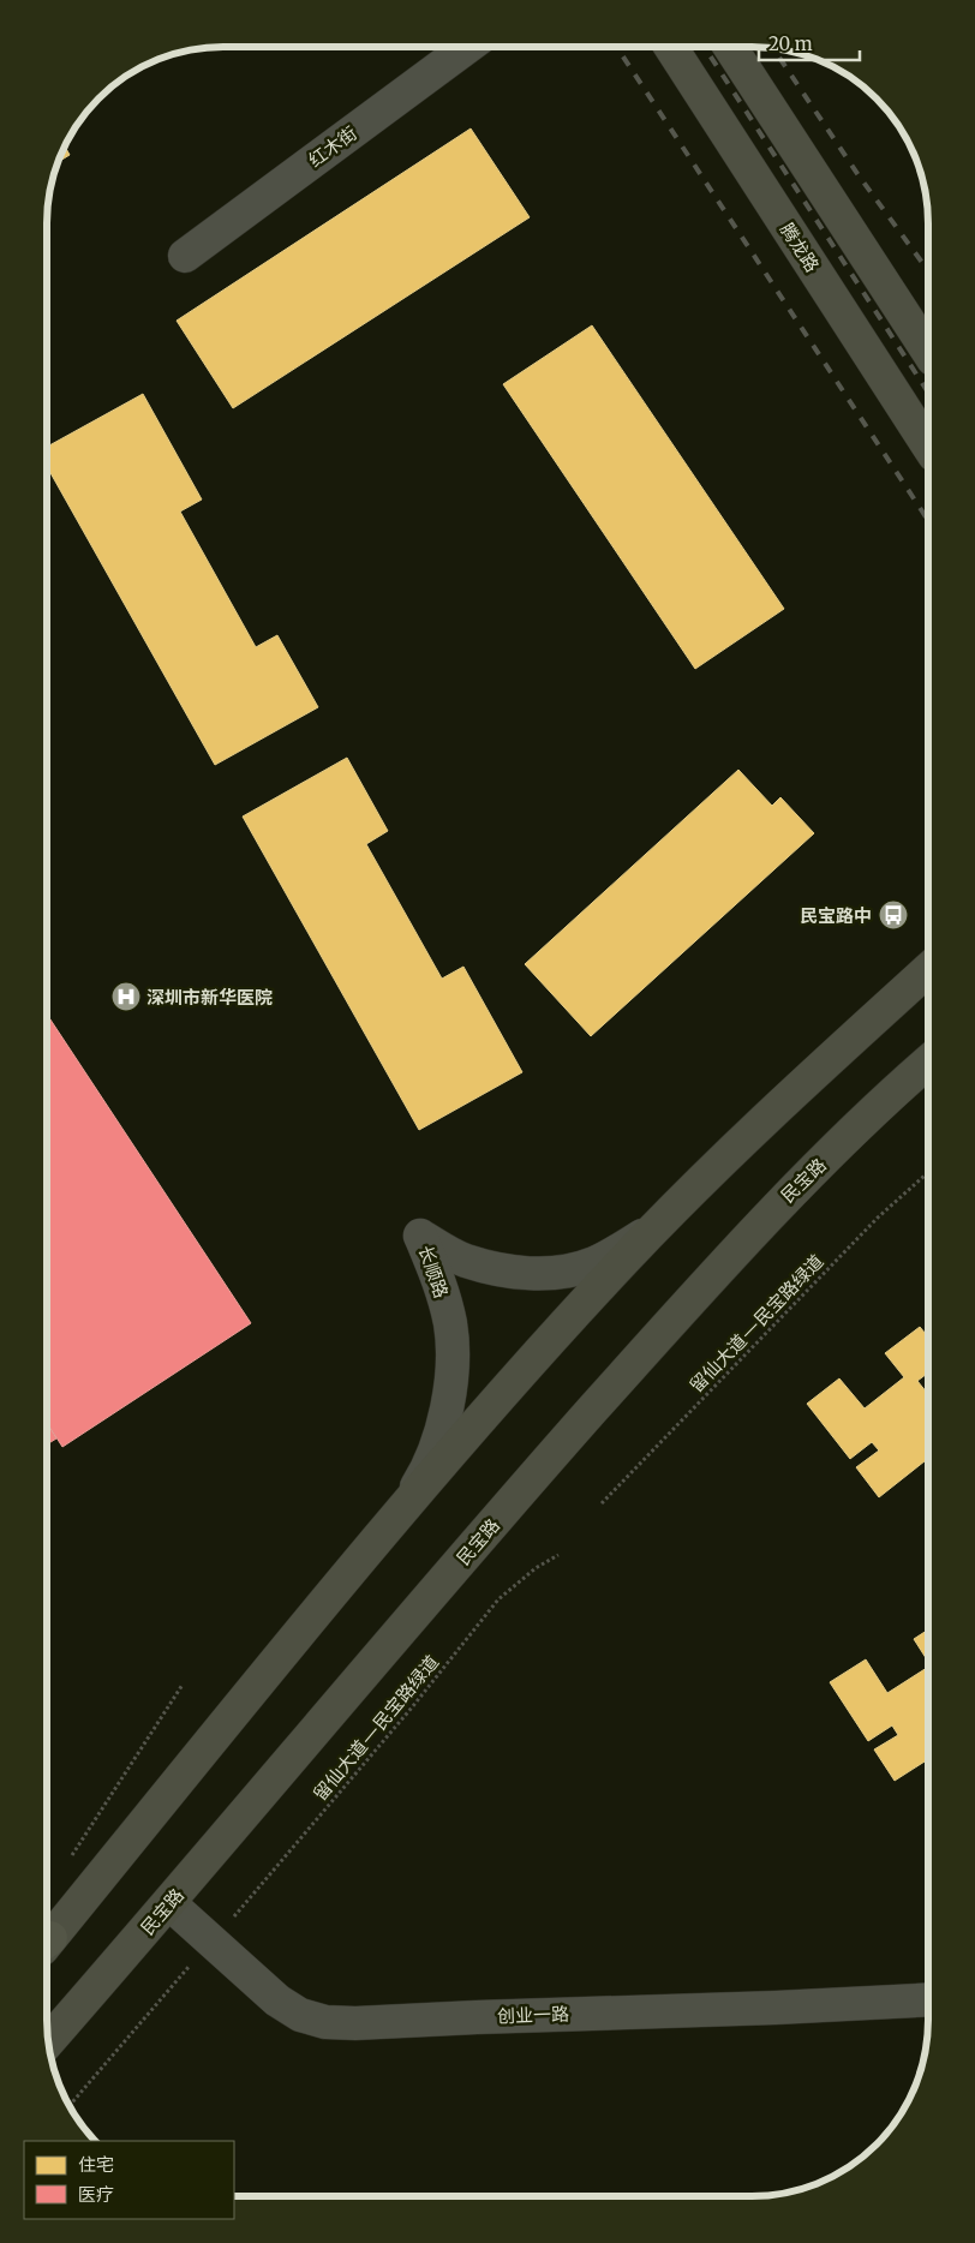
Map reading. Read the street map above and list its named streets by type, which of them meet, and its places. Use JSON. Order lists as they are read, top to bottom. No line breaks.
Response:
{"streets":{"main road":["腾龙路","民宝路"],"street":["红木街","长顺路","创业一路"],"path":["留仙大道—民宝路绿道"]},"crossings":[["民宝路","创业一路"]],"places":{"bus stop":["民宝路中"],"hospital":["深圳市新华医院"]},"legend":["住宅","医疗"],"scale_bar":"20 m"}
